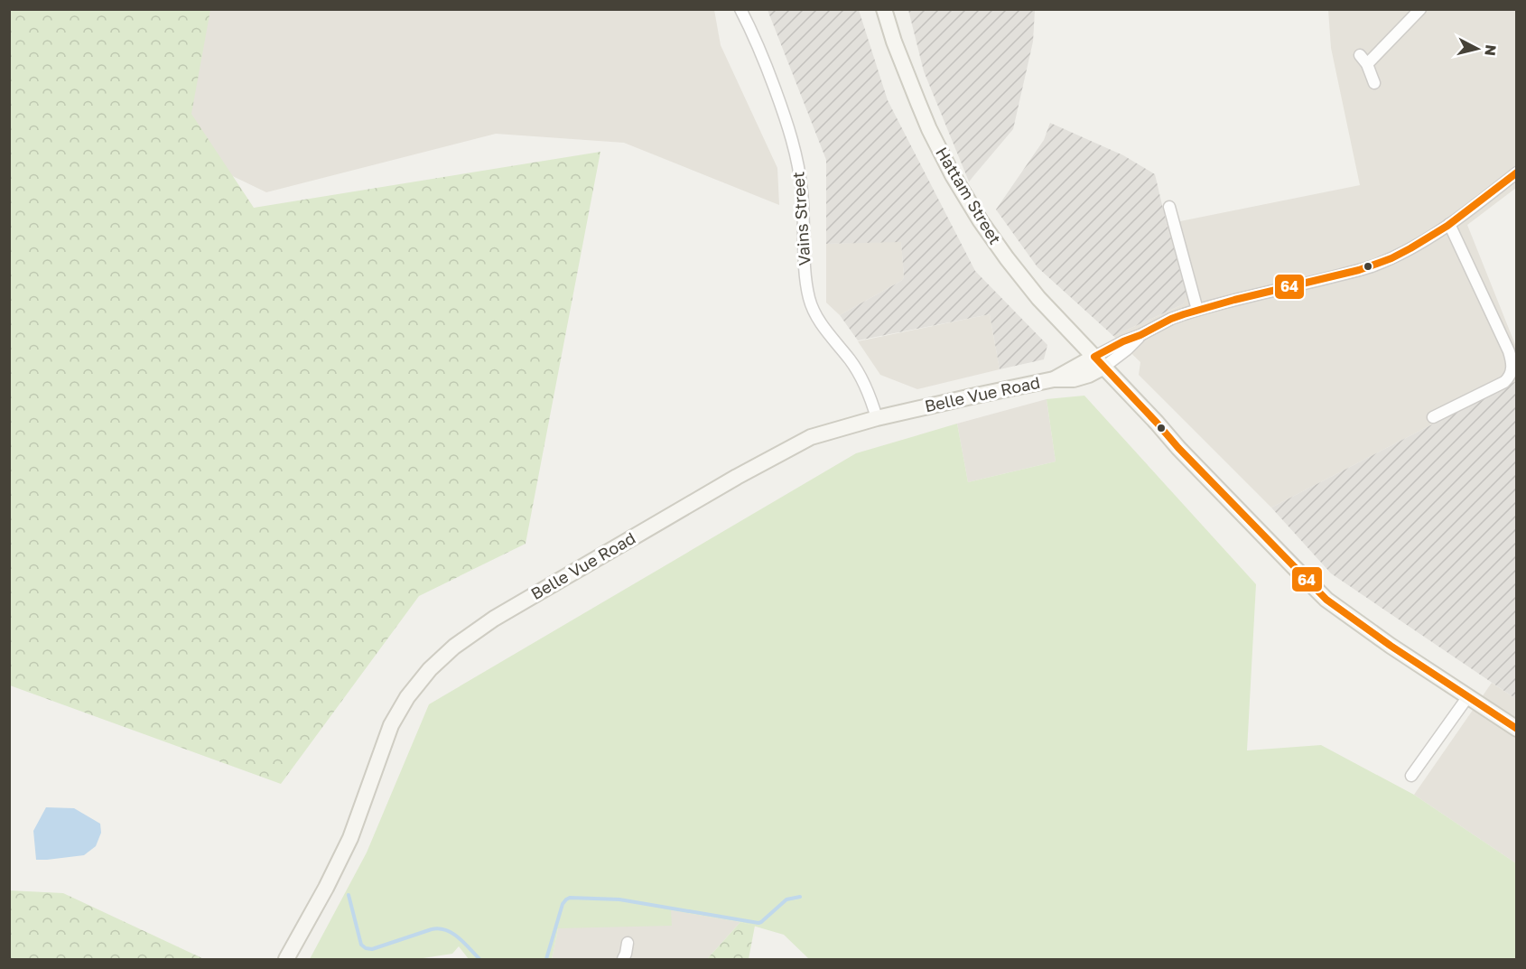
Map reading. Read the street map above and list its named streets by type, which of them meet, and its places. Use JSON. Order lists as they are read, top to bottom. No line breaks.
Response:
{"streets":{"street":["Hattam Street","Vains Street","Belle Vue Road"]},"crossings":[["Hattam Street","Belle Vue Road"],["Vains Street","Belle Vue Road"]],"lines":["transit line 64"],"north":"right"}
